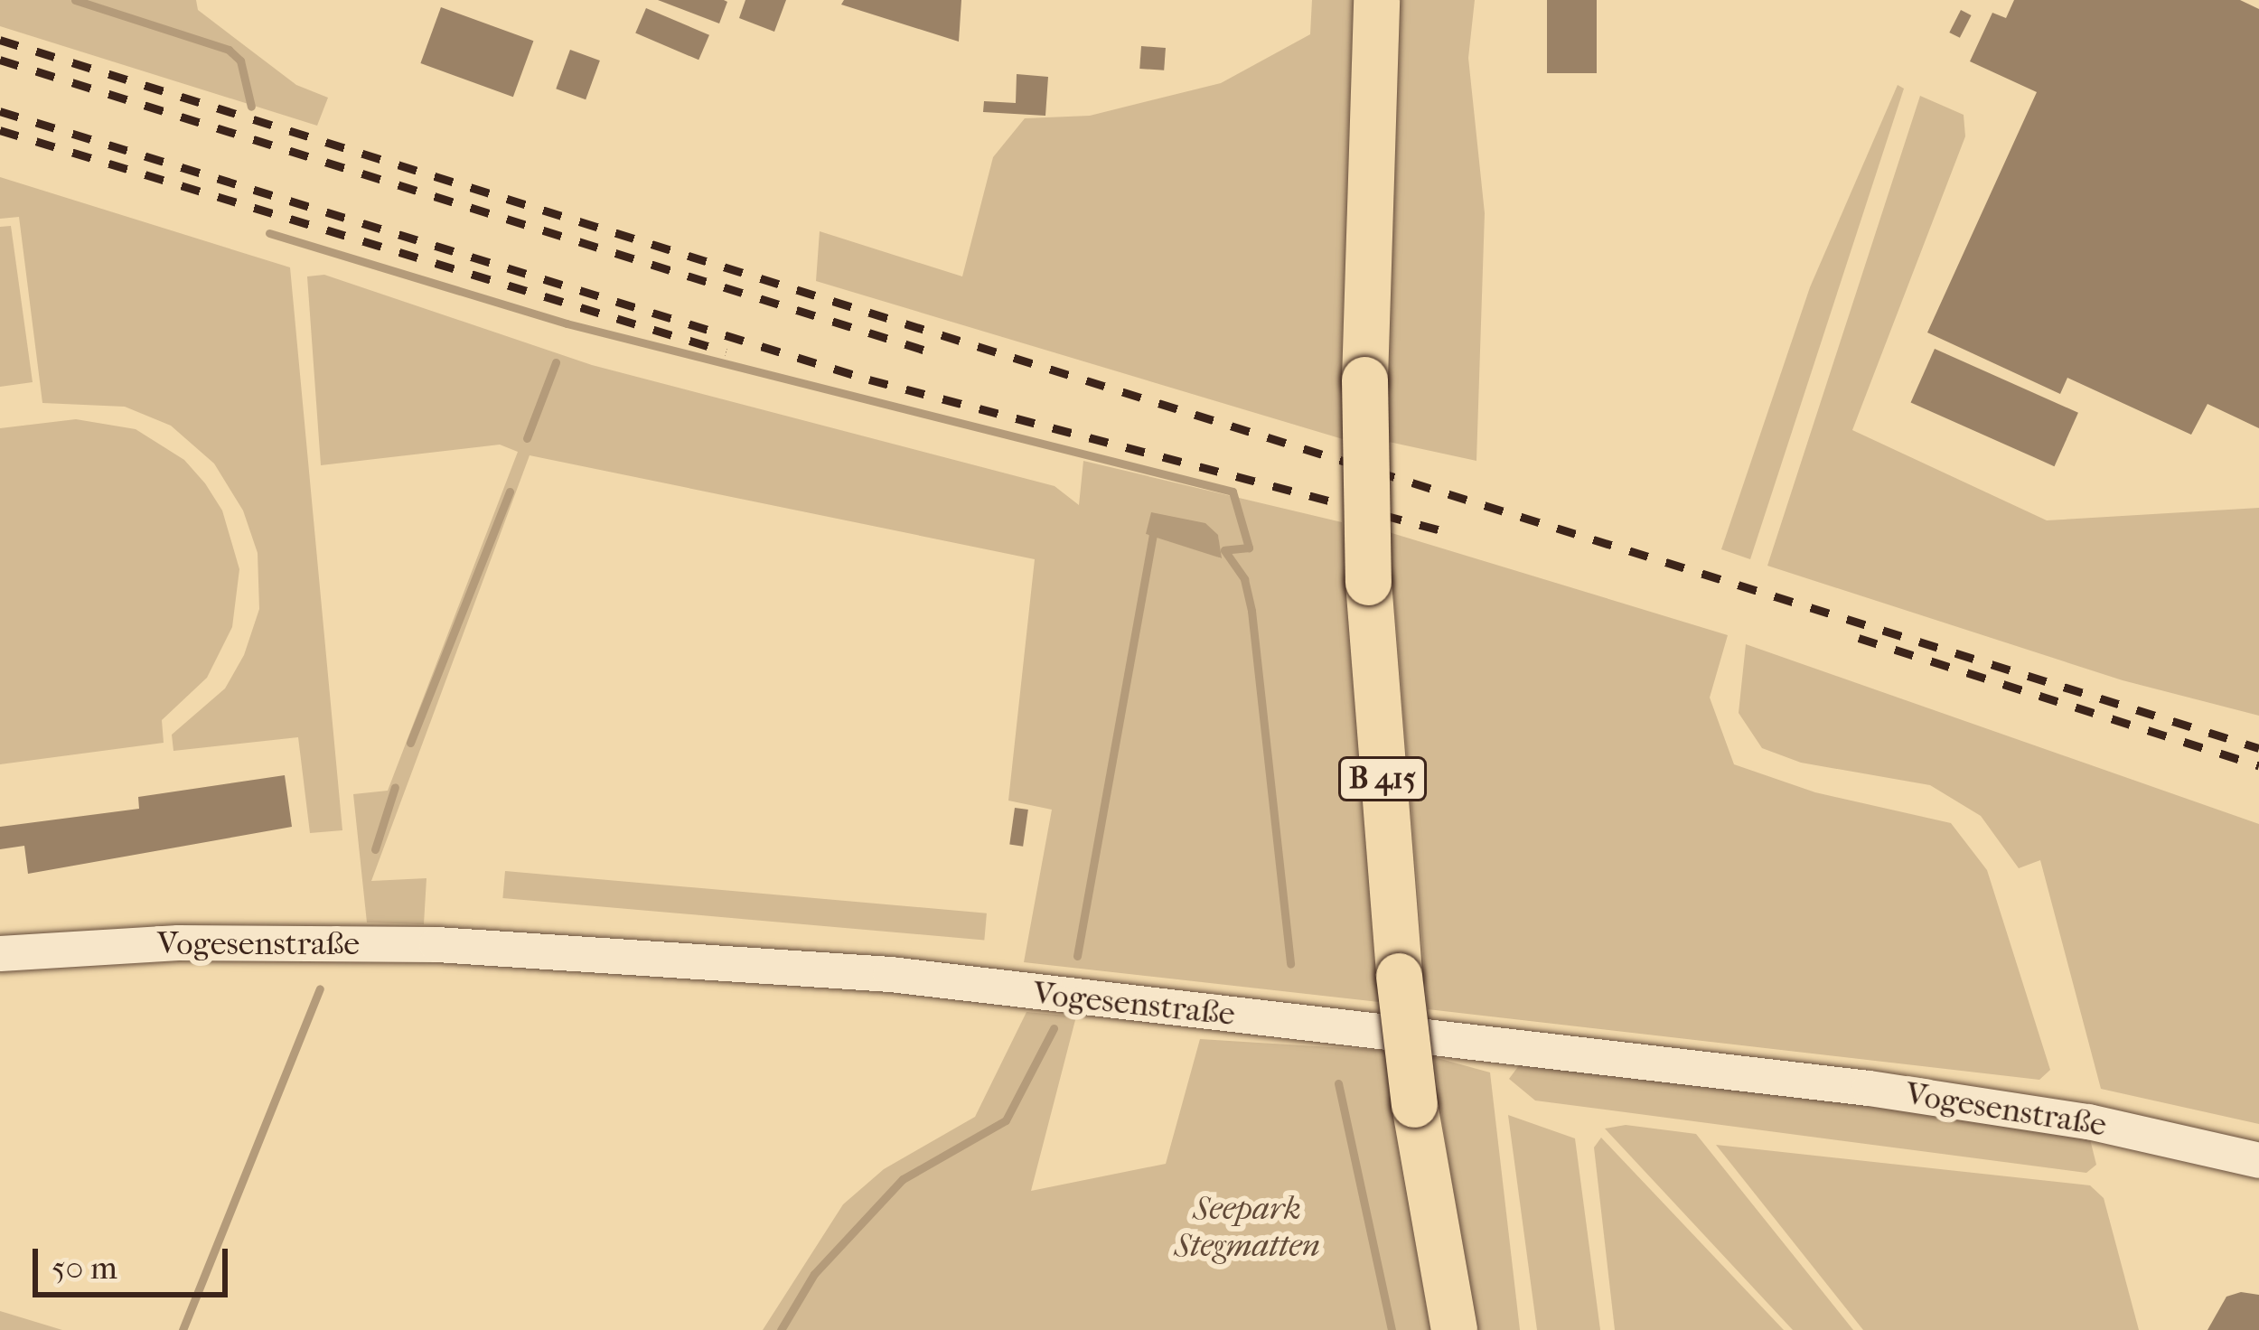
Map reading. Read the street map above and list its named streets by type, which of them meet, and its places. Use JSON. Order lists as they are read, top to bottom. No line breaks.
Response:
{"streets":{"main road":["B 415"],"street":["Vogesenstraße"]},"parks":["Seepark Stegmatten"],"scale_bar":"50 m"}
